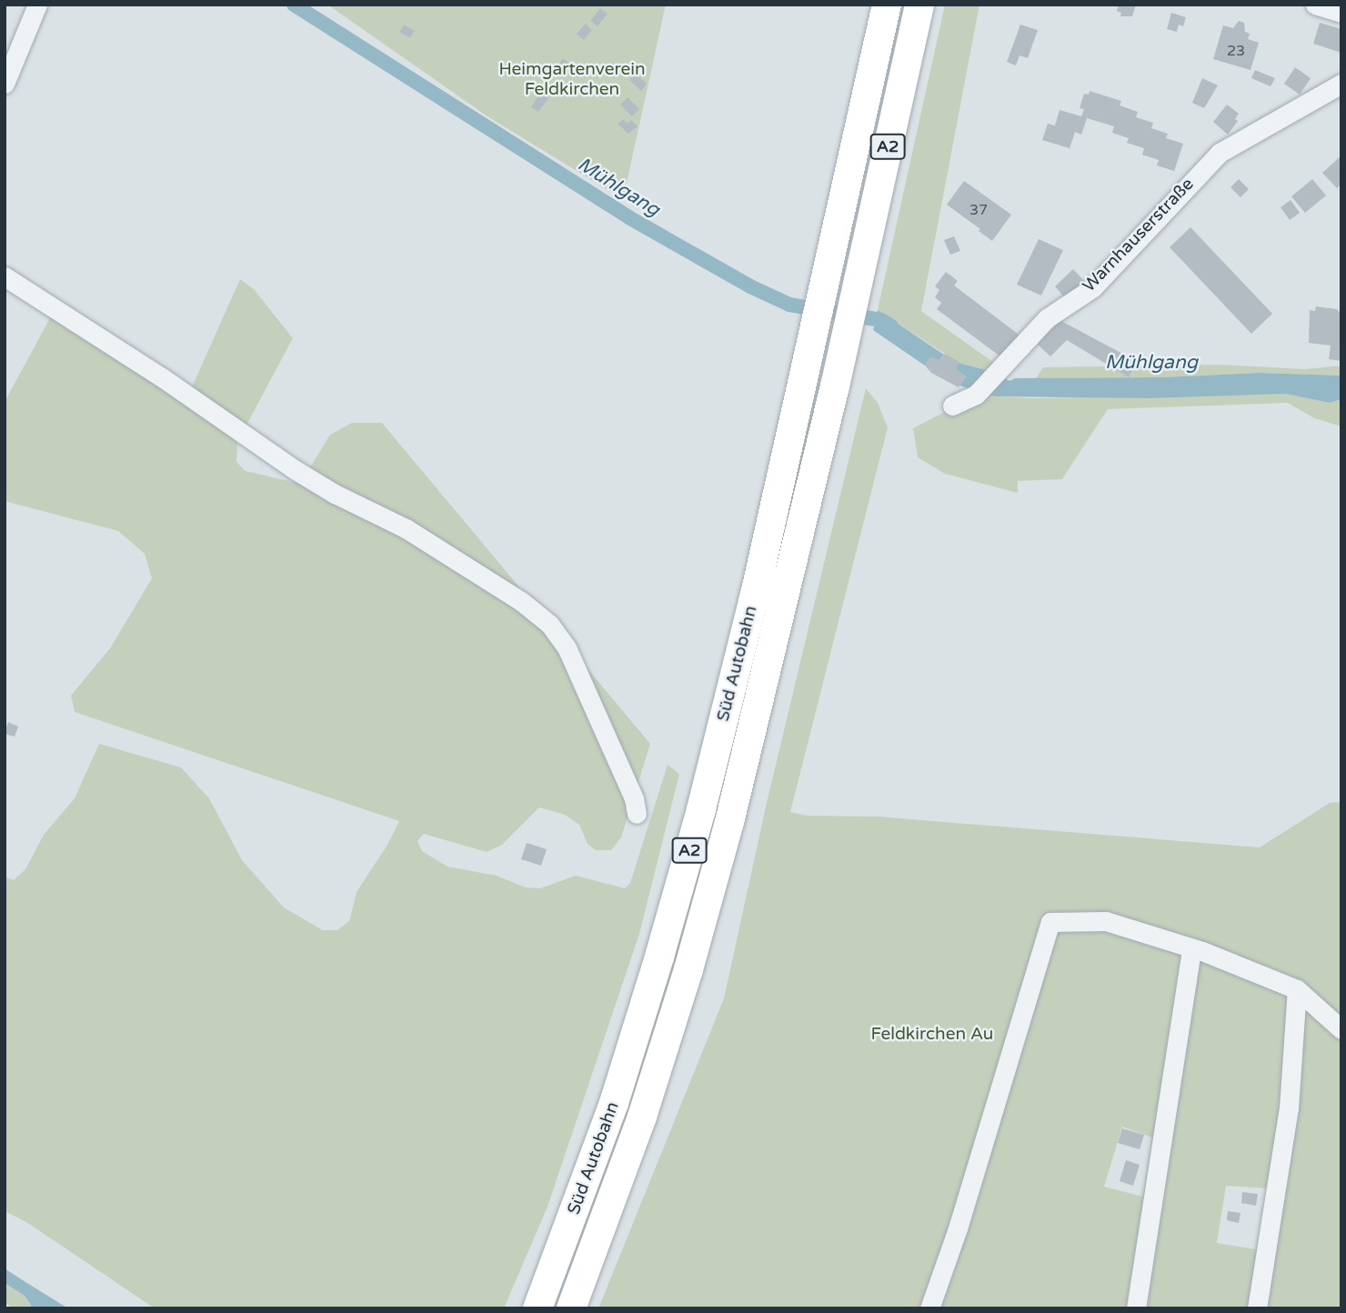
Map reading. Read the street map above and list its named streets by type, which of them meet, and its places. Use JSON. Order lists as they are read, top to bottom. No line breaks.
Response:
{"streets":{"highway":["A2","Süd Autobahn"],"street":["Warnhauserstraße"]},"water":["Mühlgang"],"parks":["Heimgartenverein Feldkirchen","Feldkirchen Au"],"house_numbers":["23","37"]}
